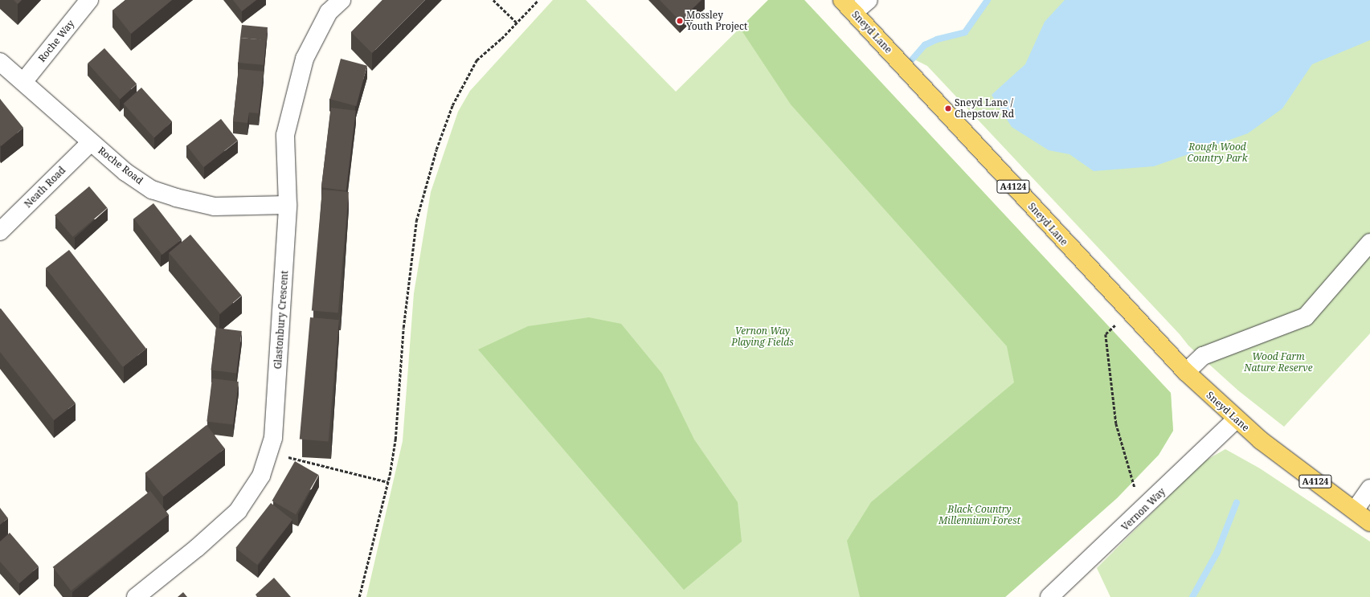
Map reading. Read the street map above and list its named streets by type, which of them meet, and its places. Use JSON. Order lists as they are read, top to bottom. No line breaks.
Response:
{"streets":{"main road":["Sneyd Lane","A4124"],"street":["Roche Way","Roche Road","Neath Road","Glastonbury Crescent","Vernon Way"]},"crossings":[["Sneyd Lane","A4124"],["Sneyd Lane","Vernon Way"],["Roche Way","Roche Road"],["Roche Road","Neath Road"],["Roche Road","Glastonbury Crescent"]],"parks":["Rough Wood Country Park","Vernon Way Playing Fields","Wood Farm Nature Reserve","Black Country Millennium Forest"],"places":["Mossley Youth Project","Sneyd Lane / Chepstow Rd"]}
